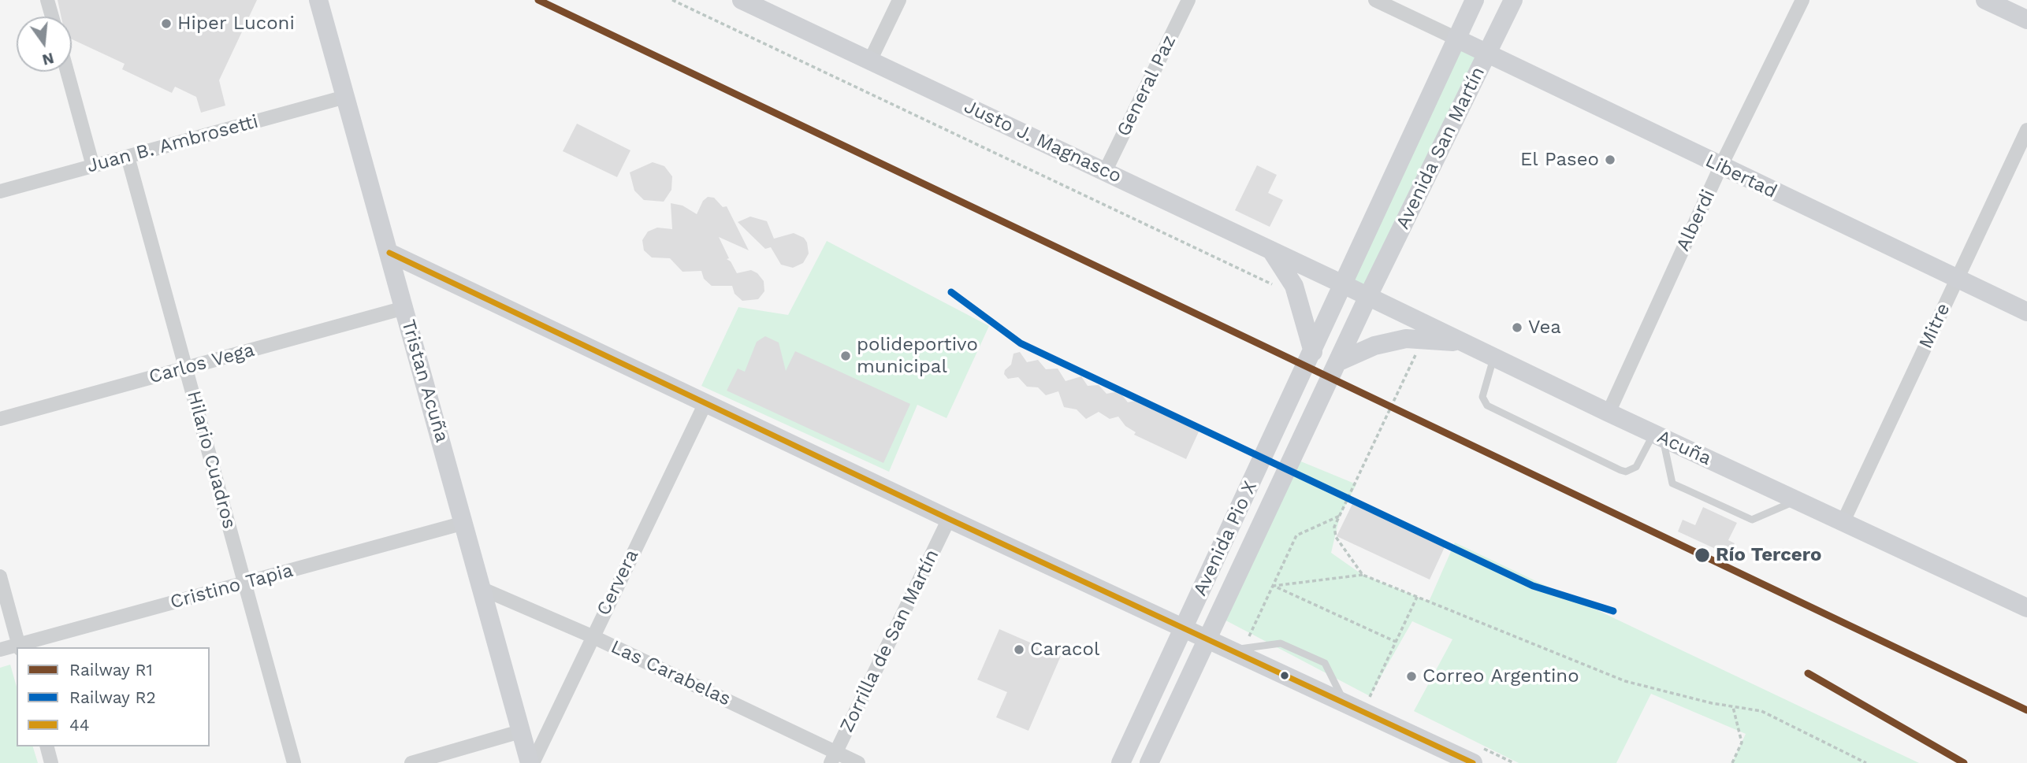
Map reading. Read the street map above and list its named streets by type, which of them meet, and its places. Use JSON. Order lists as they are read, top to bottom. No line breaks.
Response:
{"streets":{"main road":["Justo J. Magnasco","Avenida San Martín","Libertad","Tristan Acuña","Acuña","Avenida Pio X"],"street":["General Paz","Juan B. Ambrosetti","Alberdi","Mitre","Carlos Vega","Hilario Cuadros","Cervera","Cristino Tapia","Zorrilla de San Martín","Las Carabelas"]},"crossings":[["General Paz","Justo J. Magnasco"],["Justo J. Magnasco","Avenida San Martín"],["Justo J. Magnasco","Acuña"],["Justo J. Magnasco","Avenida Pio X"],["Juan B. Ambrosetti","Tristan Acuña"],["Juan B. Ambrosetti","Hilario Cuadros"],["Avenida San Martín","Libertad"],["Avenida San Martín","Acuña"],["Avenida San Martín","Avenida Pio X"],["Libertad","Alberdi"],["Libertad","Mitre"],["Alberdi","Acuña"],["Mitre","Acuña"],["Carlos Vega","Tristan Acuña"],["Carlos Vega","Hilario Cuadros"],["Tristan Acuña","Cervera"],["Tristan Acuña","Cristino Tapia"],["Tristan Acuña","Las Carabelas"],["Acuña","Avenida Pio X"],["Hilario Cuadros","Cristino Tapia"],["Cervera","Las Carabelas"],["Zorrilla de San Martín","Las Carabelas"]],"places":["Hiper Luconi","El Paseo","Vea","polideportivo municipal","Río Tercero","Caracol","Correo Argentino"],"lines":["rail line R1","transit line 44","rail line R2"],"legend":["Railway R1","Railway R2","44"],"north":"bottom"}
